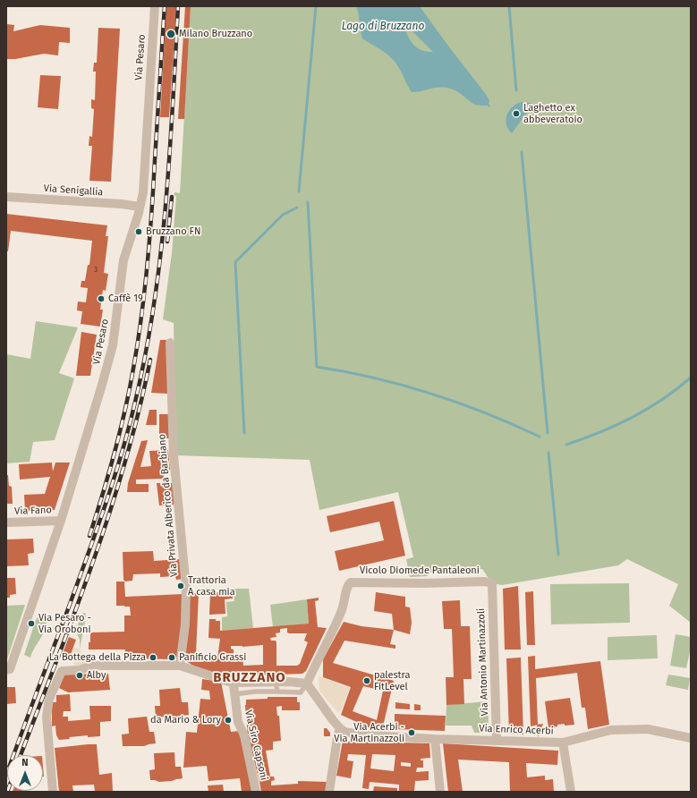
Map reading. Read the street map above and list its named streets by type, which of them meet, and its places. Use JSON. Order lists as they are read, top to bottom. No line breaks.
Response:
{"streets":{"street":["Via Pesaro","Via Senigallia","Via Privata Alberico da Barbiano","Via Fano","Vicolo Diomede Pantaleoni","Via Antonio Martinazzoli","Via Enrico Acerbi","Via Siro Capsoni"]},"crossings":[["Via Pesaro","Via Senigallia"],["Via Pesaro","Via Fano"],["Vicolo Diomede Pantaleoni","Via Antonio Martinazzoli"],["Via Antonio Martinazzoli","Via Enrico Acerbi"]],"districts":["BRUZZANO"],"water":["Lago di Bruzzano"],"places":["Milano Bruzzano","Laghetto ex abbeveratoio","Bruzzano FN","Caffè 19","Trattoria A casa mia","Via Pesaro - Via Oroboni","La Bottega della Pizza","Panificio Grassi","Alby","palestra FitLevel","da Mario & Lory","Via Acerbi - Via Martinazzoli"],"house_numbers":["3"],"north":"top"}
